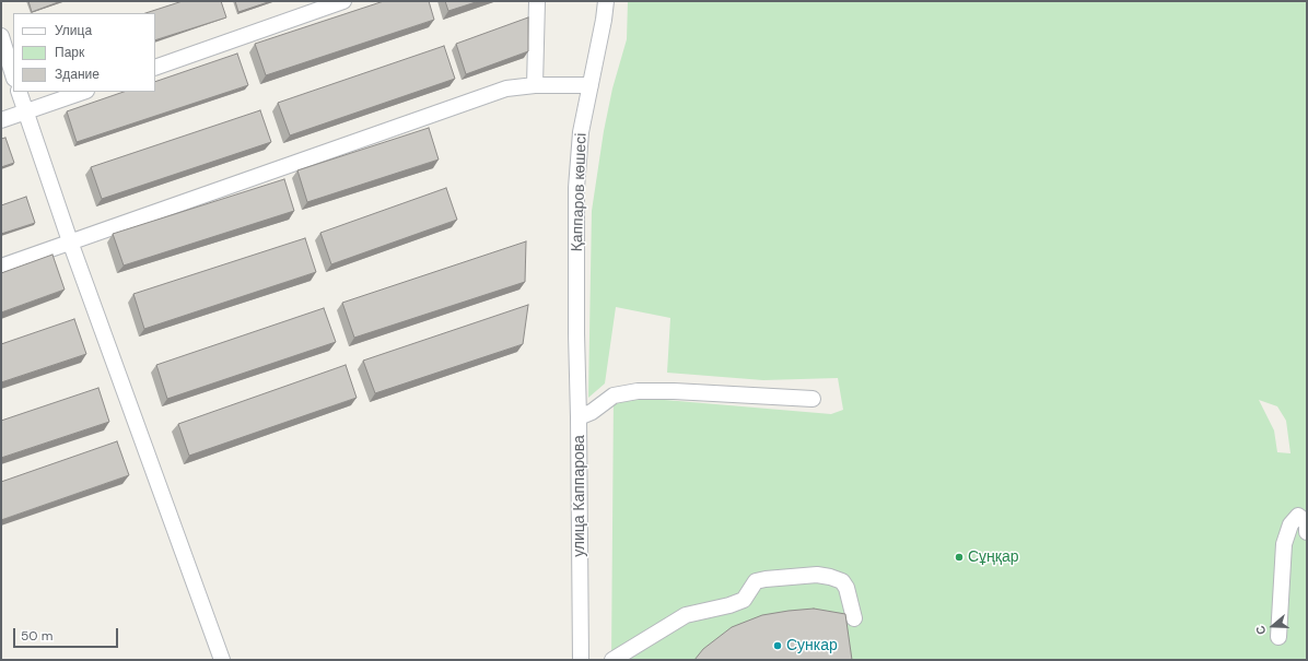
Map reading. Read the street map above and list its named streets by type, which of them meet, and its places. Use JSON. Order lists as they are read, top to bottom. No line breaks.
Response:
{"streets":{"street":["Қаппаров көшесі","улица Каппарова"]},"crossings":[["Қаппаров көшесі","улица Каппарова"]],"places":["Сұңқар","Сункар"],"legend":["Улица","Парк","Здание"],"scale_bar":"50 m","north":"left"}
